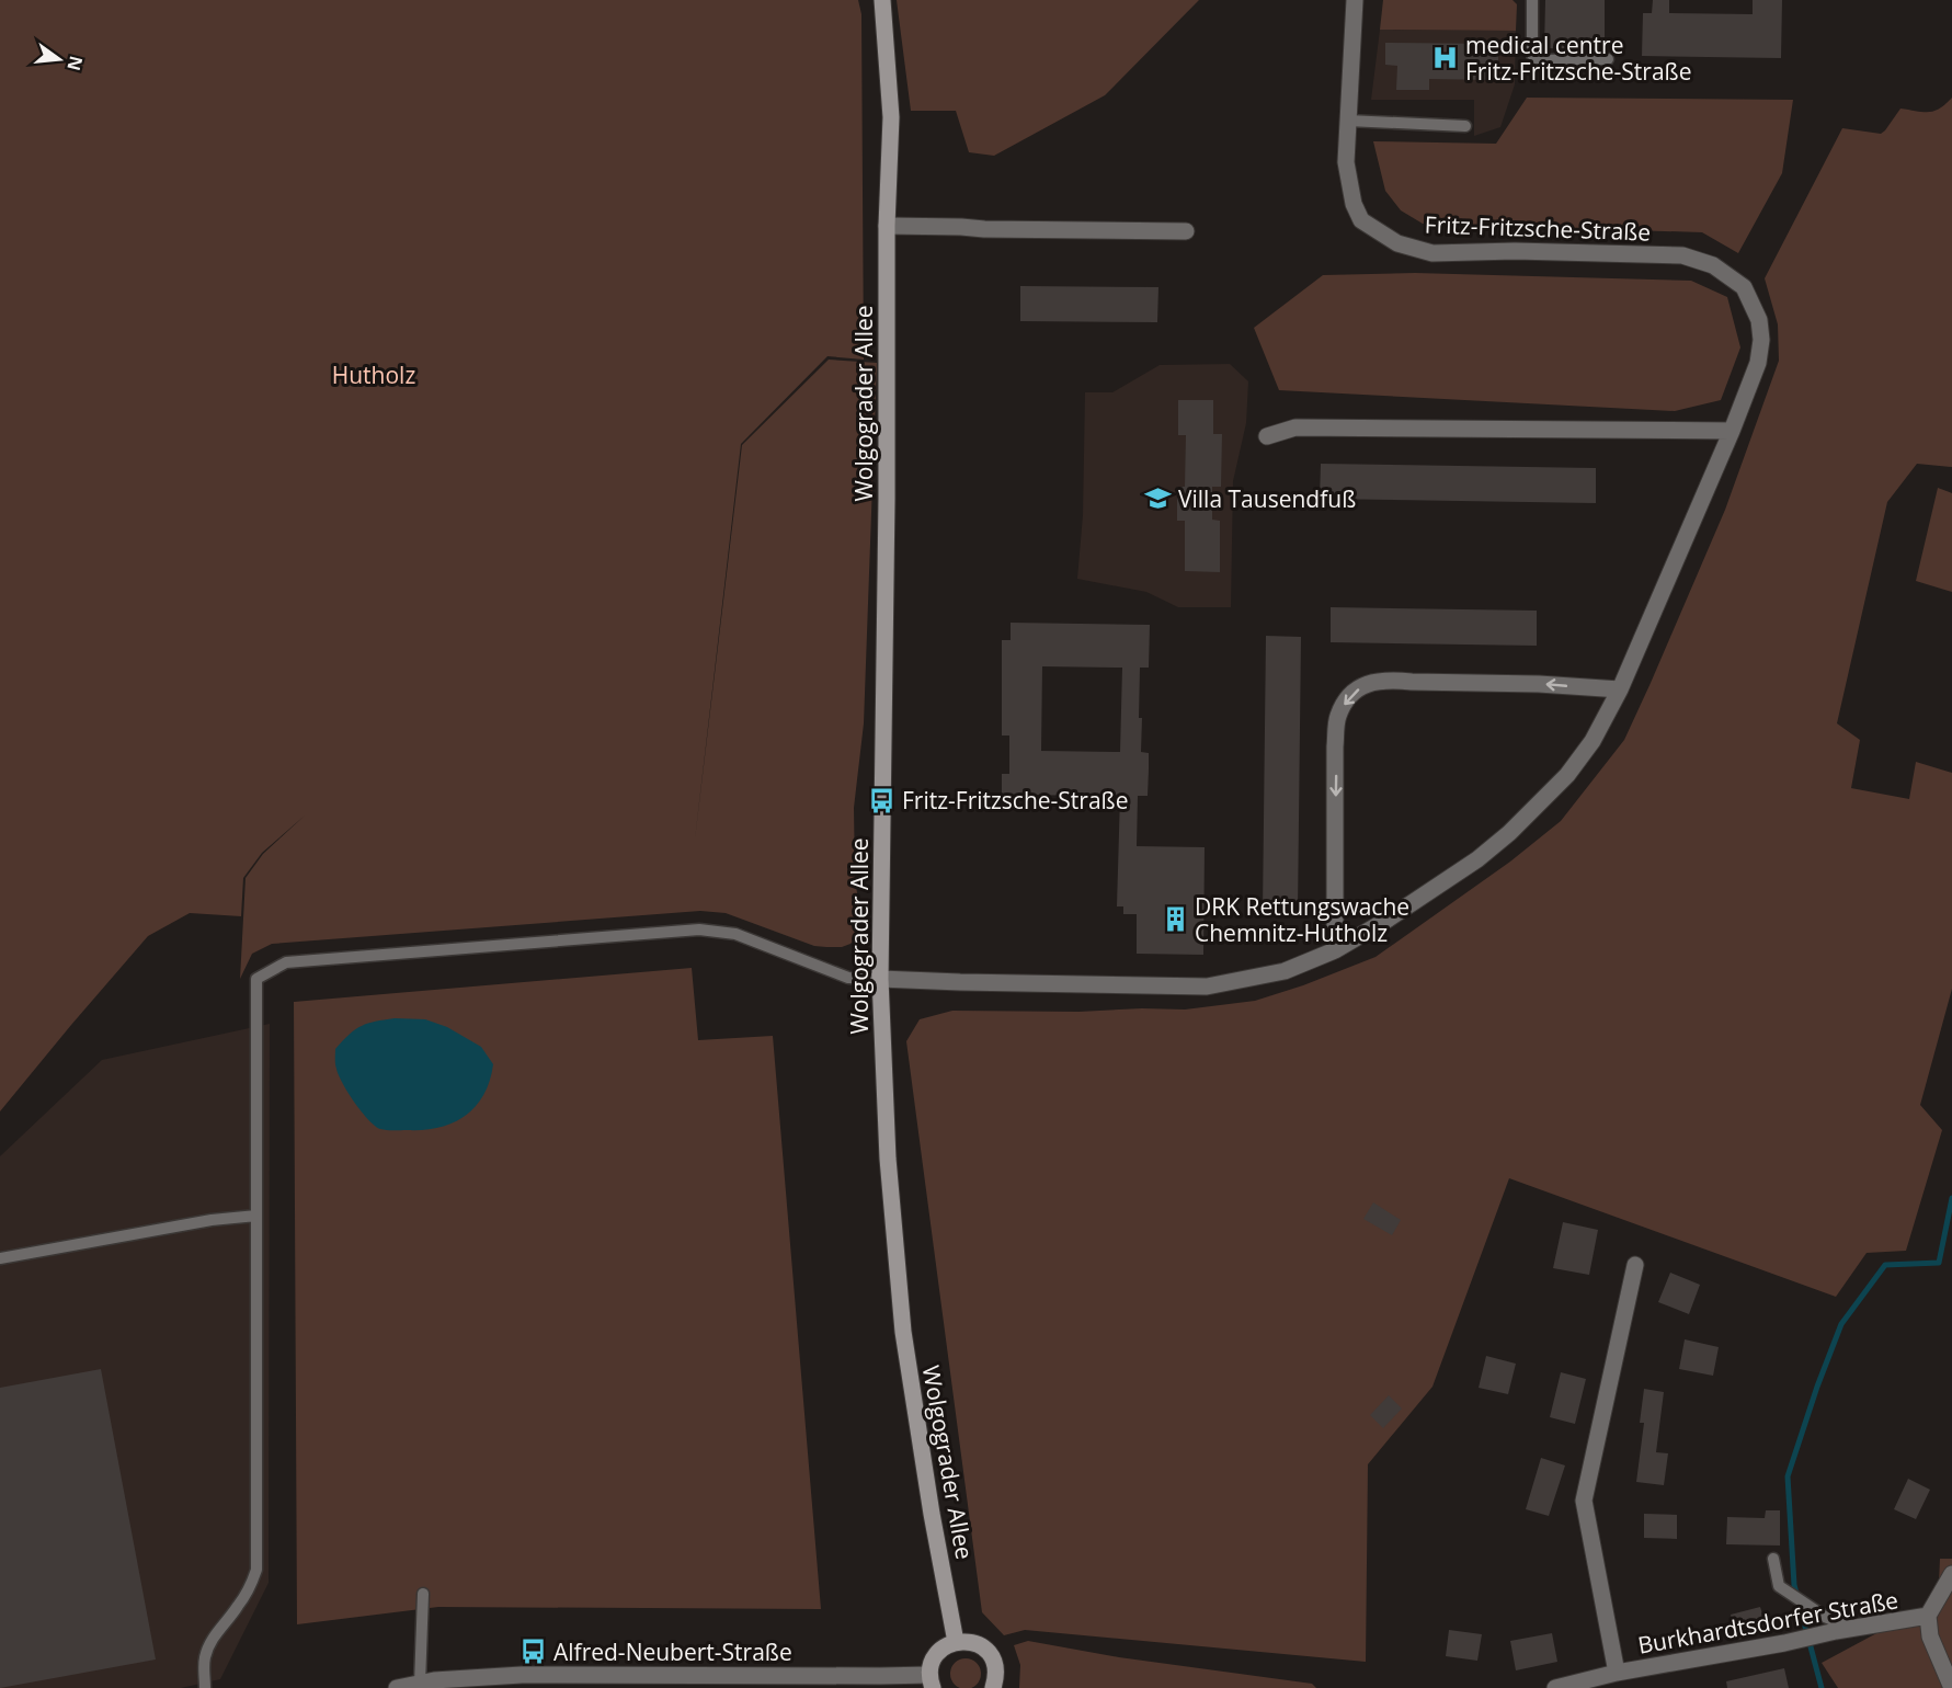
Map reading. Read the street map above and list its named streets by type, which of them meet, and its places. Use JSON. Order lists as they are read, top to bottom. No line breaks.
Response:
{"streets":{"main road":["Wolgograder Allee"],"street":["Fritz-Fritzsche-Straße","Burkhardtsdorfer Straße"]},"crossings":[["Fritz-Fritzsche-Straße","Wolgograder Allee"]],"parks":["Hutholz"],"places":{"hospital":["medical centre Fritz-Fritzsche-Straße"],"school or university":["Villa Tausendfuß"],"bus stop":["Fritz-Fritzsche-Straße","Alfred-Neubert-Straße"],"building":["DRK Rettungswache Chemnitz-Hutholz"]},"north":"right"}
